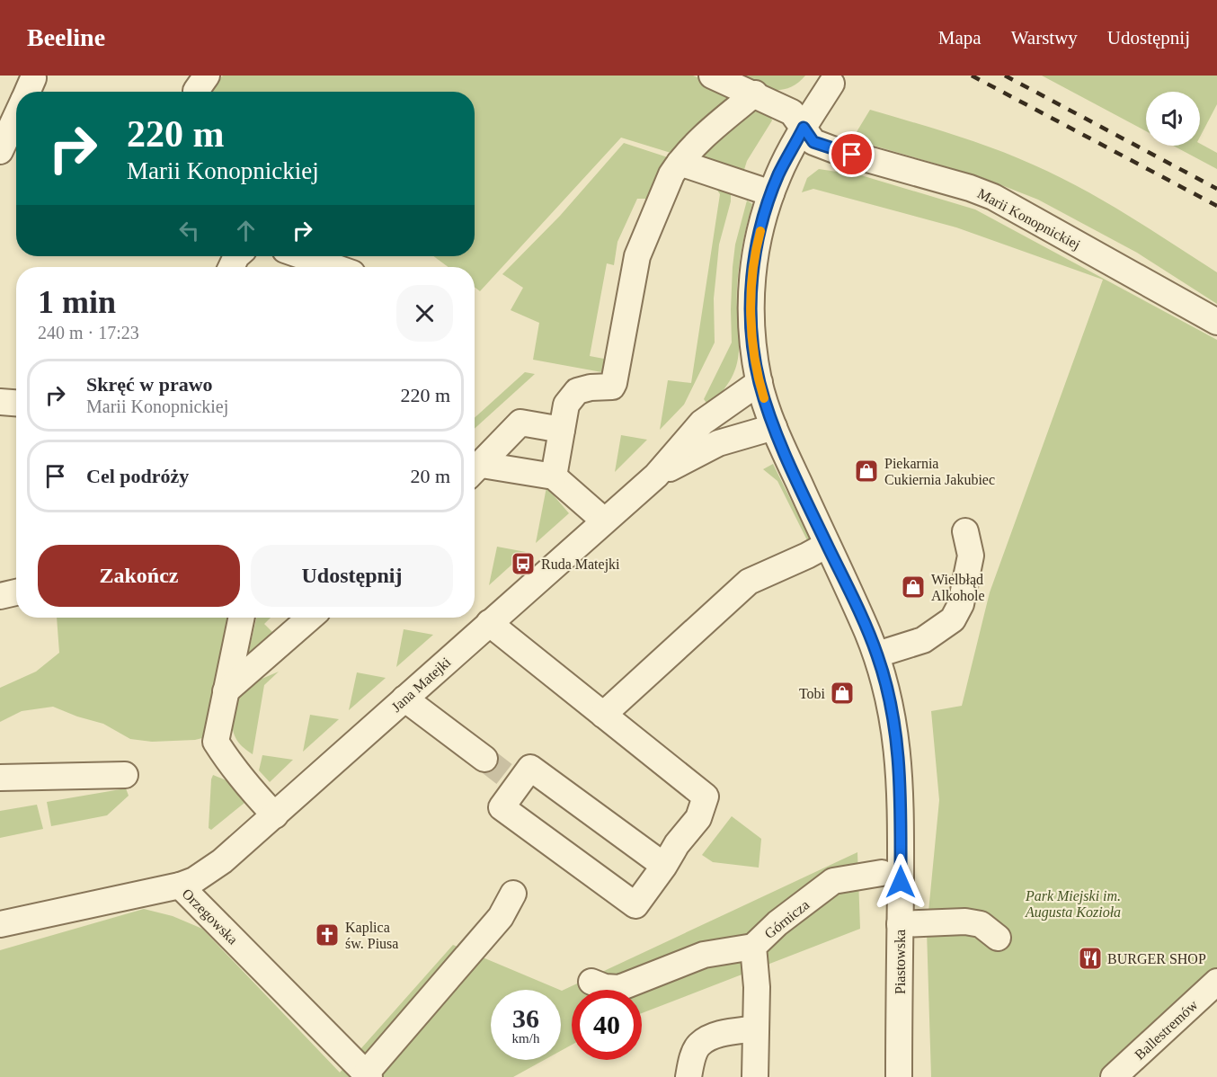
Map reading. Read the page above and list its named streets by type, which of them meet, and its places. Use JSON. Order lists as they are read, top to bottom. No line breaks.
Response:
{"streets":{"street":["Marii Konopnickiej","Jana Matejki","Orzegowska","Górnicza","Piastowska","Ballestremów"]},"crossings":[["Marii Konopnickiej","Piastowska"],["Jana Matejki","Orzegowska"],["Jana Matejki","Piastowska"]],"parks":["Park Miejski im. Augusta Kozioła"],"places":{"shop":["Piekarnia Cukiernia Jakubiec","Wielbłąd Alkohole","Tobi"],"bus stop":["Ruda Matejki"],"church":["Kaplica św. Piusa"],"restaurant":["BURGER SHOP"]},"page":{"header":"Beeline","nav":["Mapa","Warstwy","Udostępnij"],"turn":["220 m","Marii Konopnickiej"],"heading":["1 min","240 m · 17:23"],"list":[{"name":"Skręć w prawo","note":"Marii Konopnickiej","value":"220 m"},{"name":"Cel podróży","value":"20 m"}],"buttons":["Zakończ","Udostępnij"],"speed":"36 km/h","limit":"40"}}
